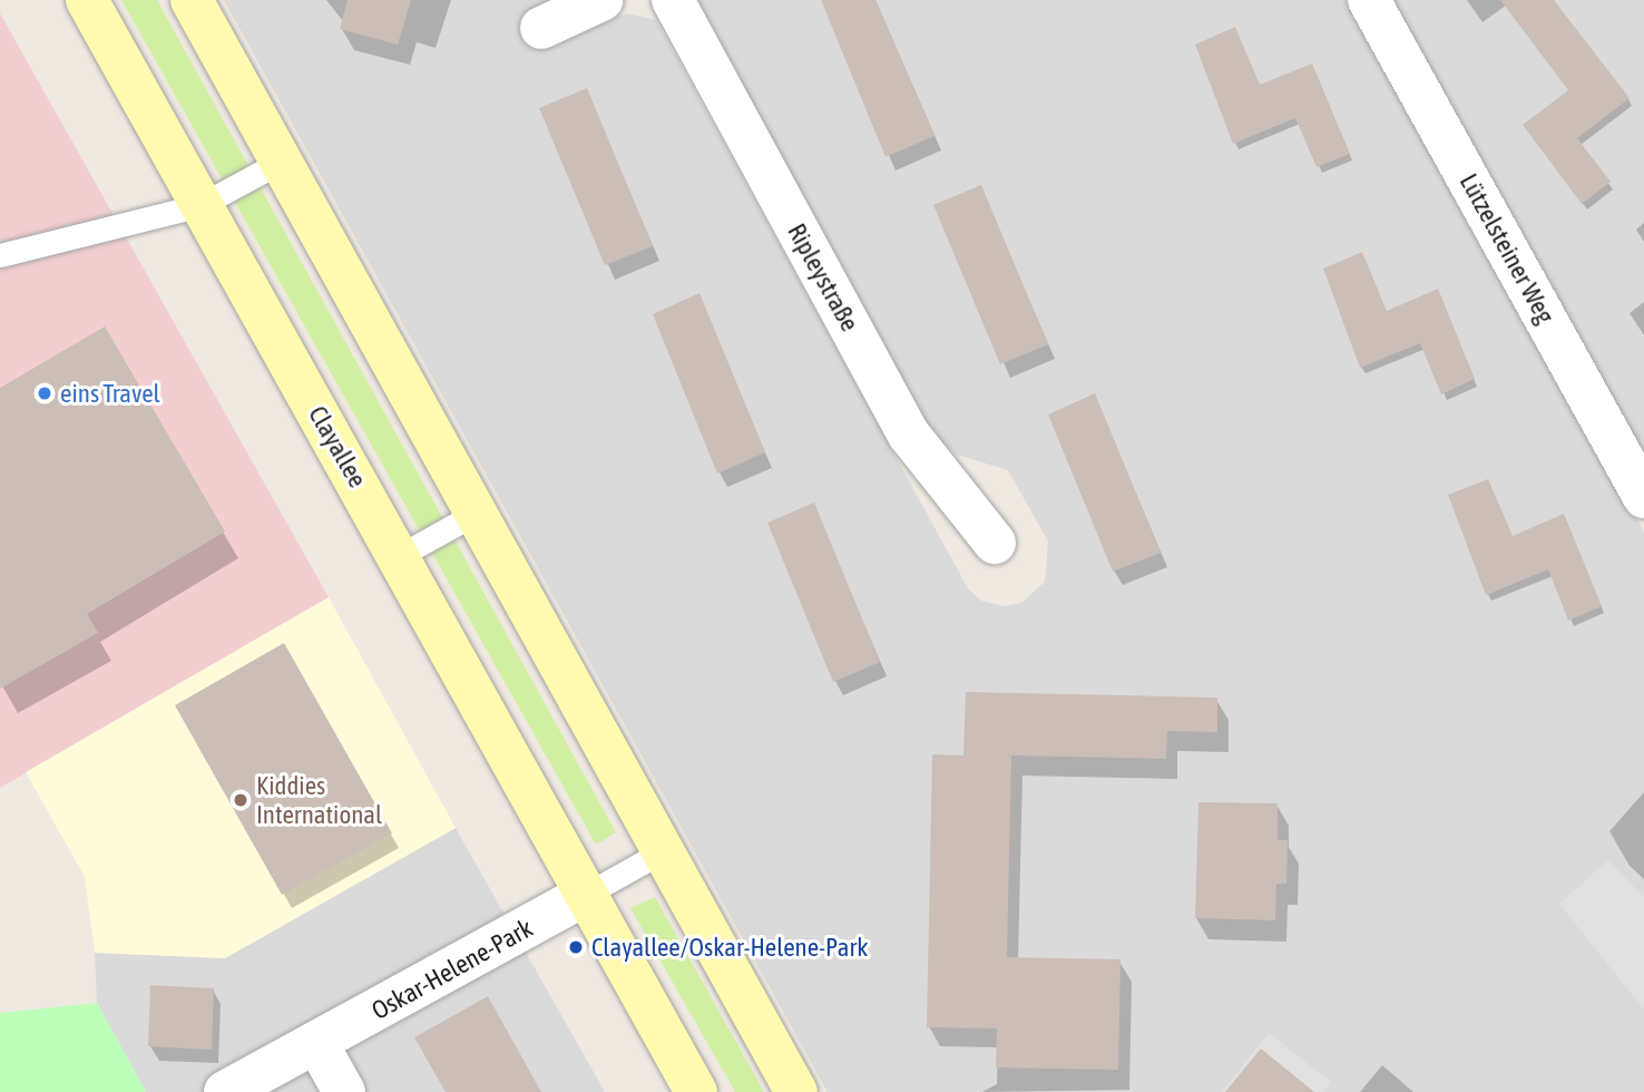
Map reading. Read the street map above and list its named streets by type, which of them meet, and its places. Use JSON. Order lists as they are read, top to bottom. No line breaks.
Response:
{"streets":{"main road":["Clayallee"],"street":["Lützelsteiner Weg","Ripleystraße","Oskar-Helene-Park"]},"crossings":[["Clayallee","Oskar-Helene-Park"]],"places":["eins Travel","Kiddies International","Clayallee/Oskar-Helene-Park"]}
